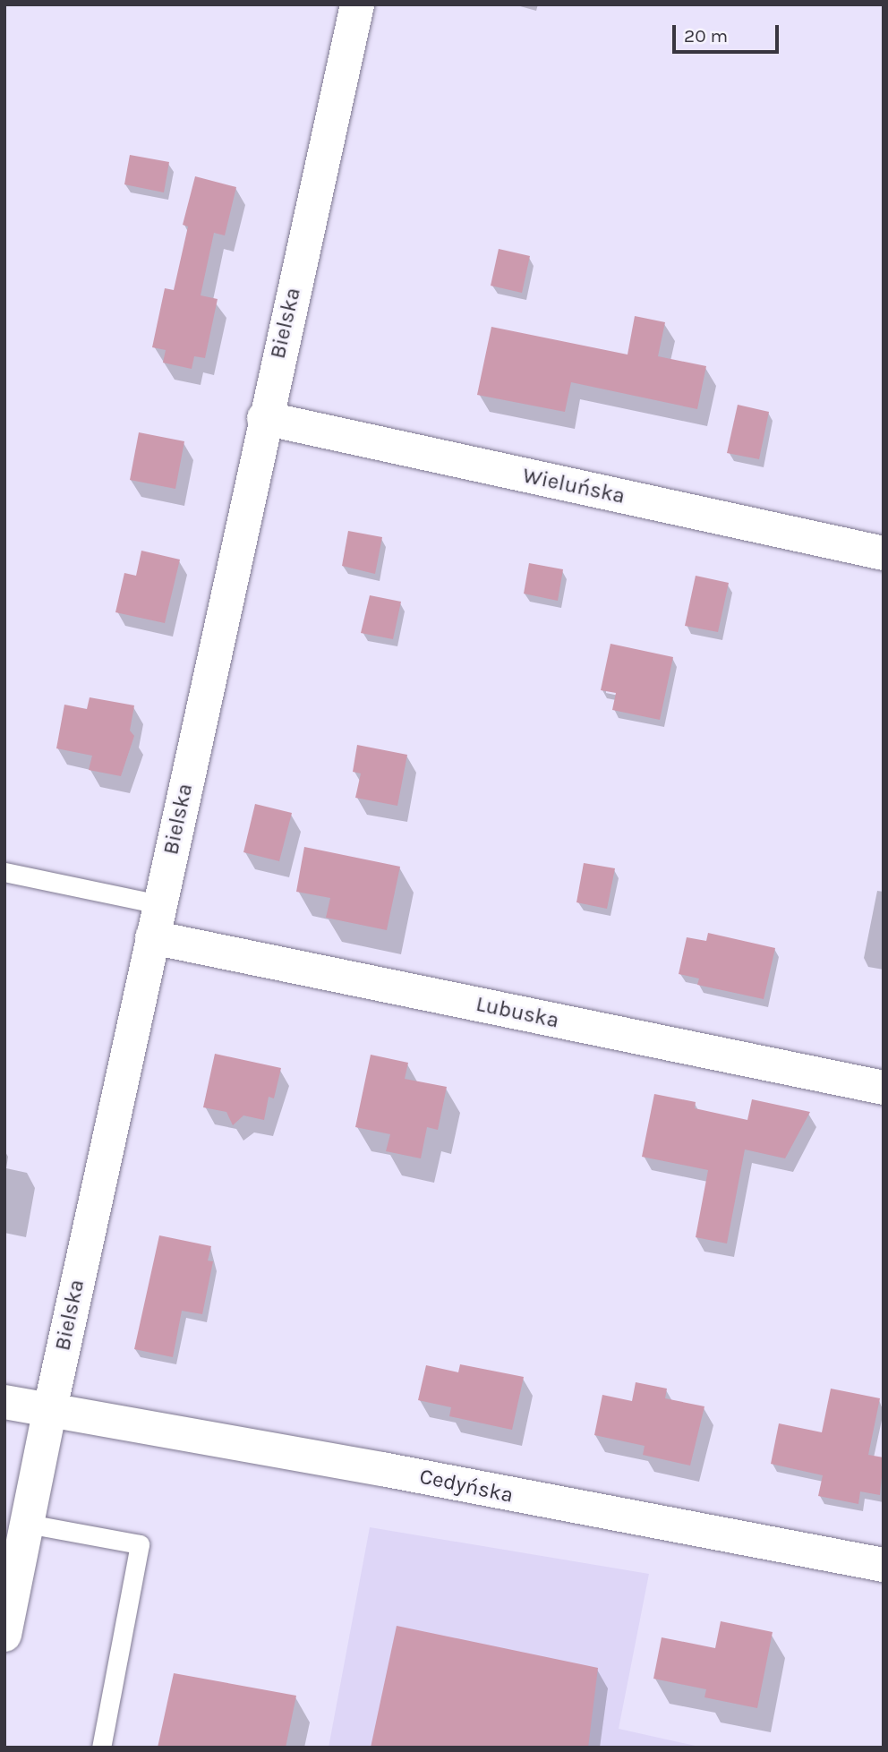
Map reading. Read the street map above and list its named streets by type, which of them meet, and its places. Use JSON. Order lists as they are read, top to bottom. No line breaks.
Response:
{"streets":{"street":["Bielska","Wieluńska","Lubuska","Cedyńska"]},"crossings":[["Bielska","Wieluńska"],["Bielska","Lubuska"],["Bielska","Cedyńska"]],"scale_bar":"20 m"}
